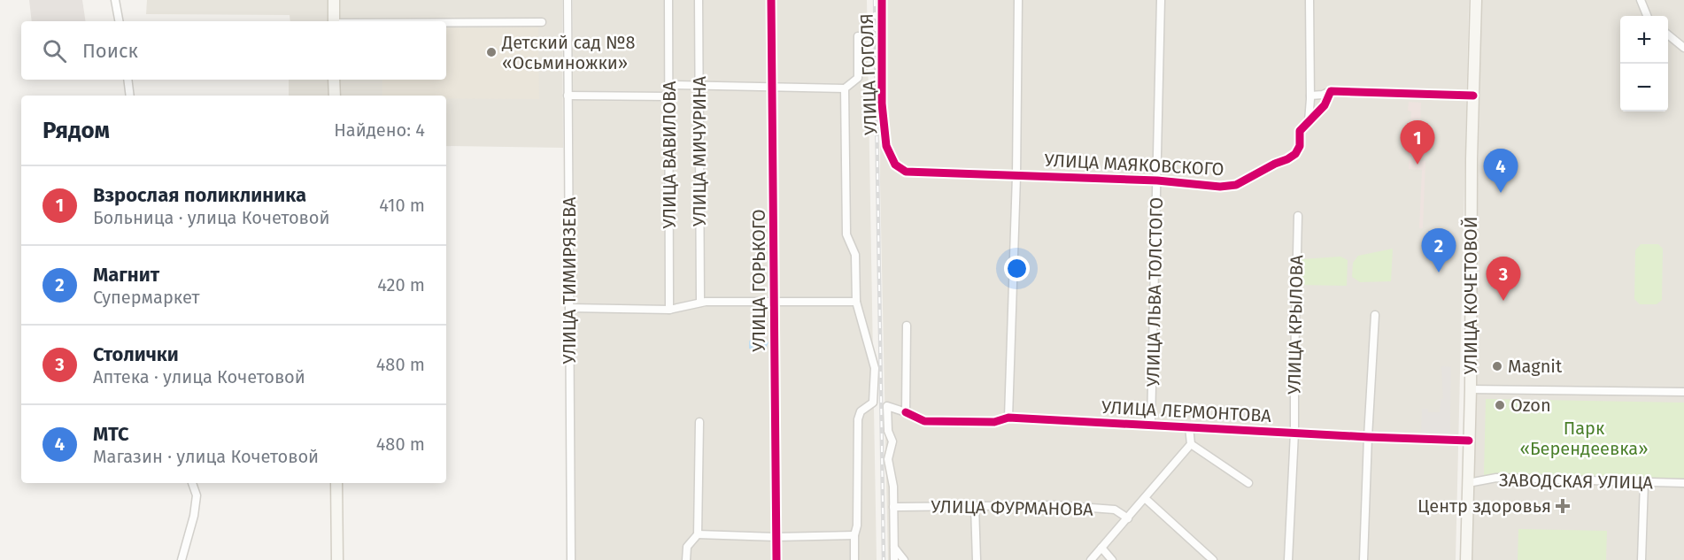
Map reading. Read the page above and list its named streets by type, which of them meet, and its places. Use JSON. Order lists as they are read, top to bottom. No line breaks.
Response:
{"streets":{"main road":["УЛИЦА КОЧЕТОВОЙ"],"street":["УЛИЦА ГОГОЛЯ","УЛИЦА МИЧУРИНА","УЛИЦА ВАВИЛОВА","УЛИЦА МАЯКОВСКОГО","УЛИЦА ТИМИРЯЗЕВА","УЛИЦА ГОРЬКОГО","УЛИЦА ЛЬВА ТОЛСТОГО","УЛИЦА КРЫЛОВА","УЛИЦА ЛЕРМОНТОВА","ЗАВОДСКАЯ УЛИЦА","УЛИЦА ФУРМАНОВА"]},"crossings":[["УЛИЦА ГОГОЛЯ","УЛИЦА МАЯКОВСКОГО"],["УЛИЦА МАЯКОВСКОГО","УЛИЦА ЛЬВА ТОЛСТОГО"],["УЛИЦА ЛЬВА ТОЛСТОГО","УЛИЦА ЛЕРМОНТОВА"],["УЛИЦА КОЧЕТОВОЙ","УЛИЦА ЛЕРМОНТОВА"],["УЛИЦА КОЧЕТОВОЙ","ЗАВОДСКАЯ УЛИЦА"],["УЛИЦА КРЫЛОВА","УЛИЦА ЛЕРМОНТОВА"]],"parks":["Парк «Берендеевка»"],"places":{"other":["Детский сад №8 «Осьминожки»","Magnit","Ozon"],"health":["Центр здоровья"]},"page":{"map_buttons":["+","−"],"search":"Поиск","heading":["Рядом","Найдено: 4"],"pins":["1","4","2","3"],"list":[{"mark":"1","name":"Взрослая поликлиника","note":"Больница · улица Кочетовой","value":"410 m"},{"mark":"2","name":"Магнит","note":"Супермаркет","value":"420 m"},{"mark":"3","name":"Столички","note":"Аптека · улица Кочетовой","value":"480 m"},{"mark":"4","name":"МТС","note":"Магазин · улица Кочетовой","value":"480 m"}]}}
